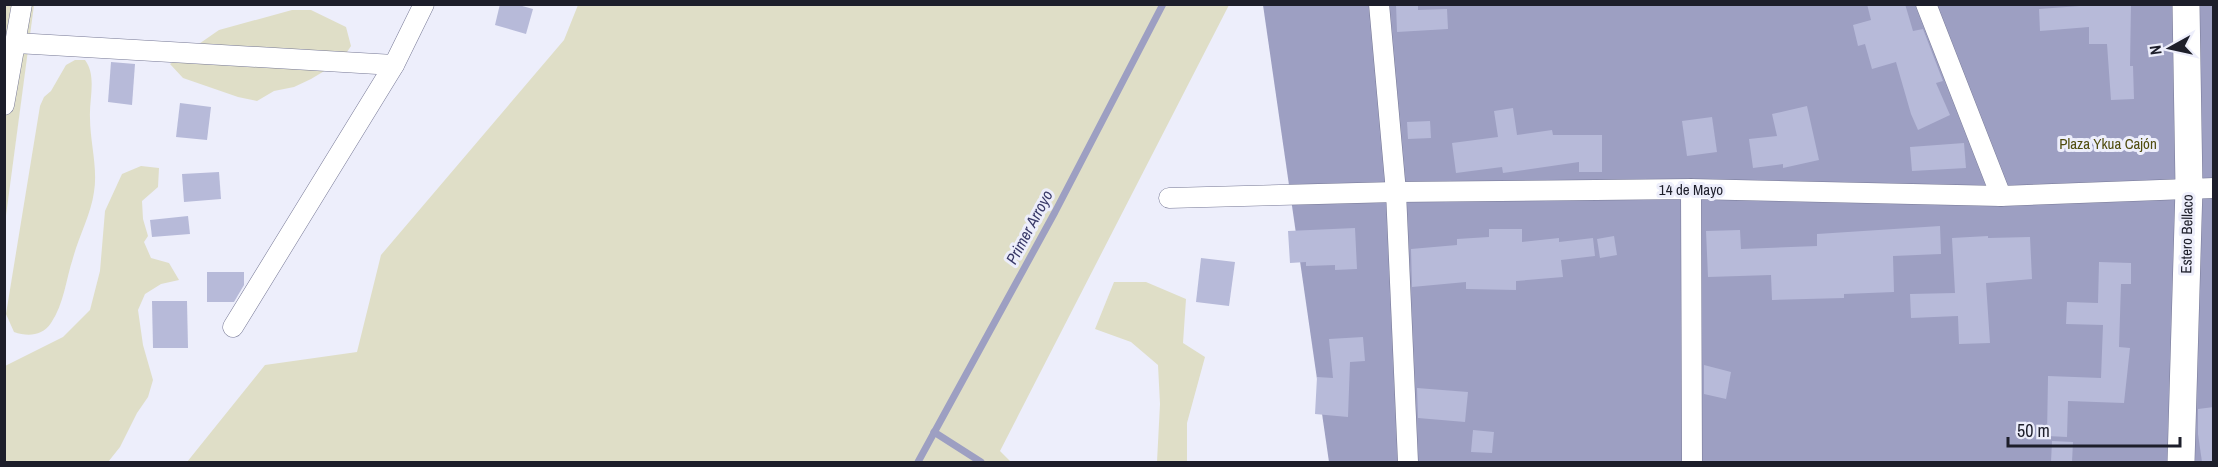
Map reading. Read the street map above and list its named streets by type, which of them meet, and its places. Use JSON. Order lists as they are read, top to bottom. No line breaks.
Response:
{"streets":{"street":["14 de Mayo","Estero Bellaco"]},"crossings":[["14 de Mayo","Estero Bellaco"]],"water":["Primer Arroyo"],"parks":["Plaza Ykua Cajón"],"scale_bar":"50 m","north":"left"}
